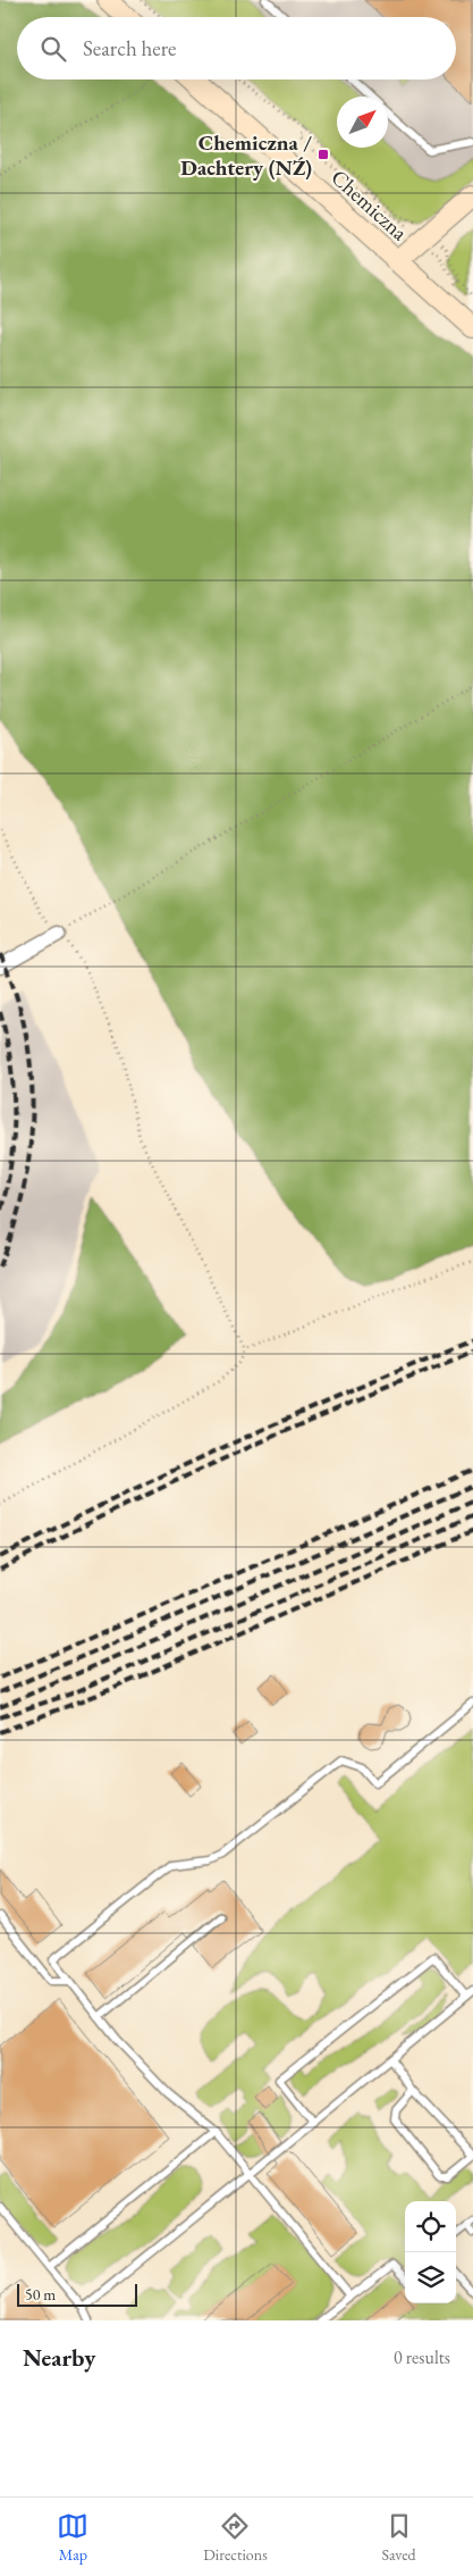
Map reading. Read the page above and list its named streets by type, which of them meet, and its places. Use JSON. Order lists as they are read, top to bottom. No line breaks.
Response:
{"streets":{"street":["Chemiczna"]},"places":{"transit":["Chemiczna / Dachtery (NŹ)"]},"scale_bar":"50 m","north":"top right","page":{"search":"Search here","scale":"50 m","heading":["Nearby","0 results"],"nav":["Map","Directions","Saved"]}}
